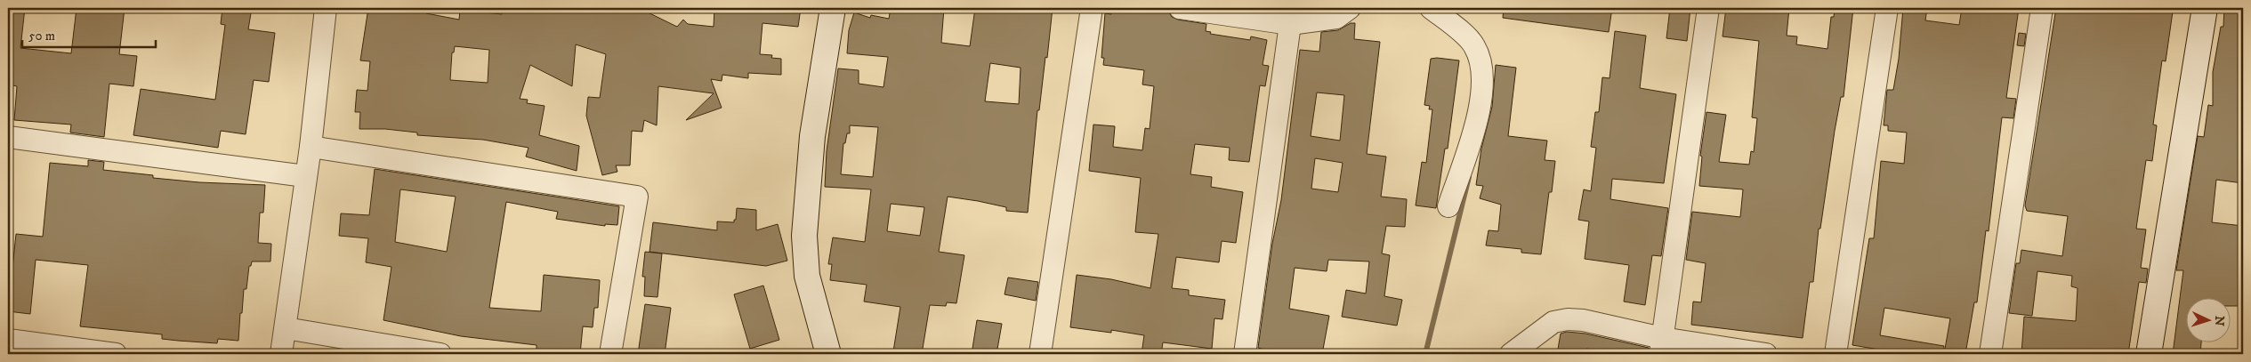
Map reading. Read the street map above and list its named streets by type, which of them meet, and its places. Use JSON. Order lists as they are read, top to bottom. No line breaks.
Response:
{"scale_bar":"50 m","north":"right"}
